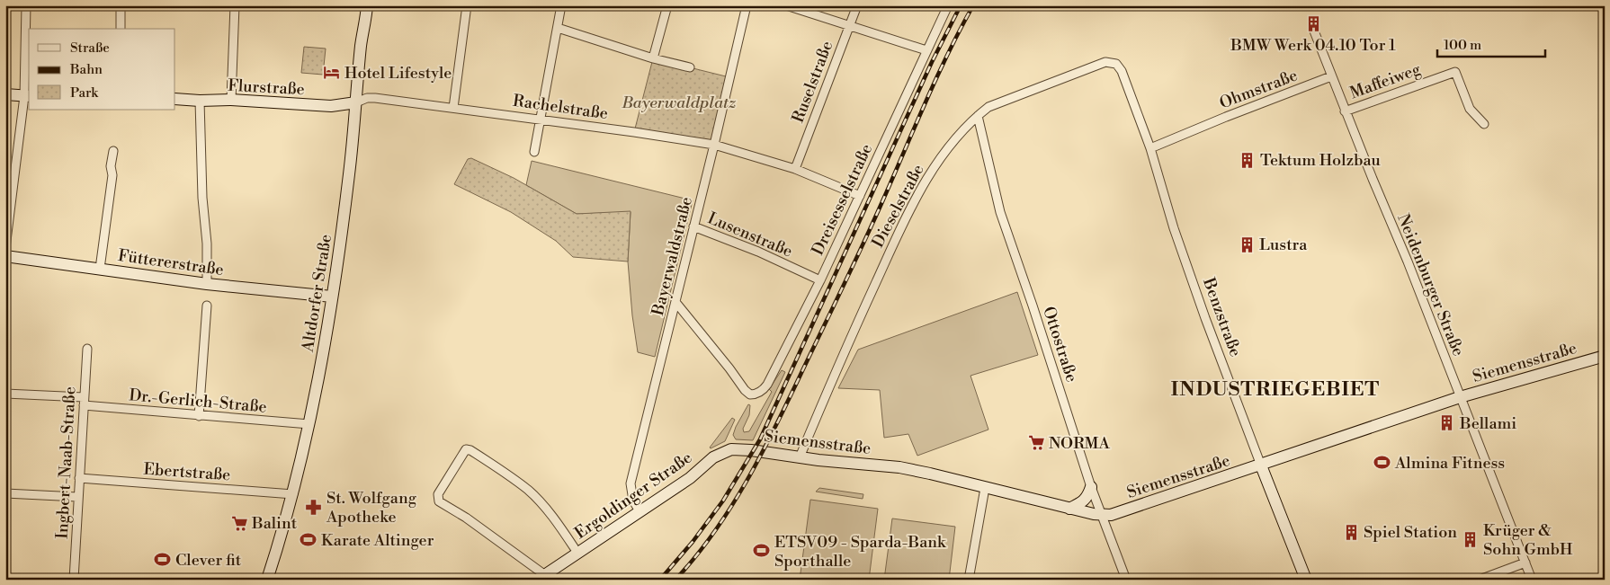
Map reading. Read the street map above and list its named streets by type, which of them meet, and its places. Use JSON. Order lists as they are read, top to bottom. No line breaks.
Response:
{"streets":{"main road":["Flurstraße","Füttererstraße","Altdorfer Straße","Benzstraße","Siemensstraße","Ergoldinger Straße"],"street":["Maffeiweg","Ruselstraße","Ohmstraße","Rachelstraße","Dreisesselstraße","Dieselstraße","Lusenstraße","Bayerwaldstraße","Neidenburger Straße","Ottostraße","Dr.-Gerlich-Straße","Ingbert-Naab-Straße","Ebertstraße"]},"crossings":[["Maffeiweg","Neidenburger Straße"],["Ruselstraße","Rachelstraße"],["Flurstraße","Rachelstraße"],["Flurstraße","Altdorfer Straße"],["Ohmstraße","Neidenburger Straße"],["Ohmstraße","Benzstraße"],["Rachelstraße","Dreisesselstraße"],["Rachelstraße","Bayerwaldstraße"],["Rachelstraße","Altdorfer Straße"],["Dreisesselstraße","Lusenstraße"],["Dreisesselstraße","Bayerwaldstraße"],["Dieselstraße","Benzstraße"],["Dieselstraße","Ottostraße"],["Dieselstraße","Siemensstraße"],["Lusenstraße","Bayerwaldstraße"],["Bayerwaldstraße","Ergoldinger Straße"],["Füttererstraße","Altdorfer Straße"],["Neidenburger Straße","Siemensstraße"],["Altdorfer Straße","Dr.-Gerlich-Straße"],["Altdorfer Straße","Ebertstraße"],["Benzstraße","Siemensstraße"],["Ottostraße","Siemensstraße"],["Siemensstraße","Ergoldinger Straße"],["Dr.-Gerlich-Straße","Ingbert-Naab-Straße"],["Ingbert-Naab-Straße","Ebertstraße"]],"districts":["INDUSTRIEGEBIET"],"parks":["Bayerwaldplatz"],"places":{"building":["BMW Werk 04.10 Tor 1","Tektum Holzbau","Lustra","Bellami","Spiel Station","Krüger & Sohn GmbH"],"hotel":["Hotel Lifestyle"],"supermarket":["NORMA","Balint"],"sports":["Almina Fitness","Karate Altinger","ETSV09 - Sparda-Bank Sporthalle","Clever fit"],"pharmacy":["St. Wolfgang Apotheke"]},"legend":["Straße","Bahn","Park"],"scale_bar":"100 m"}
